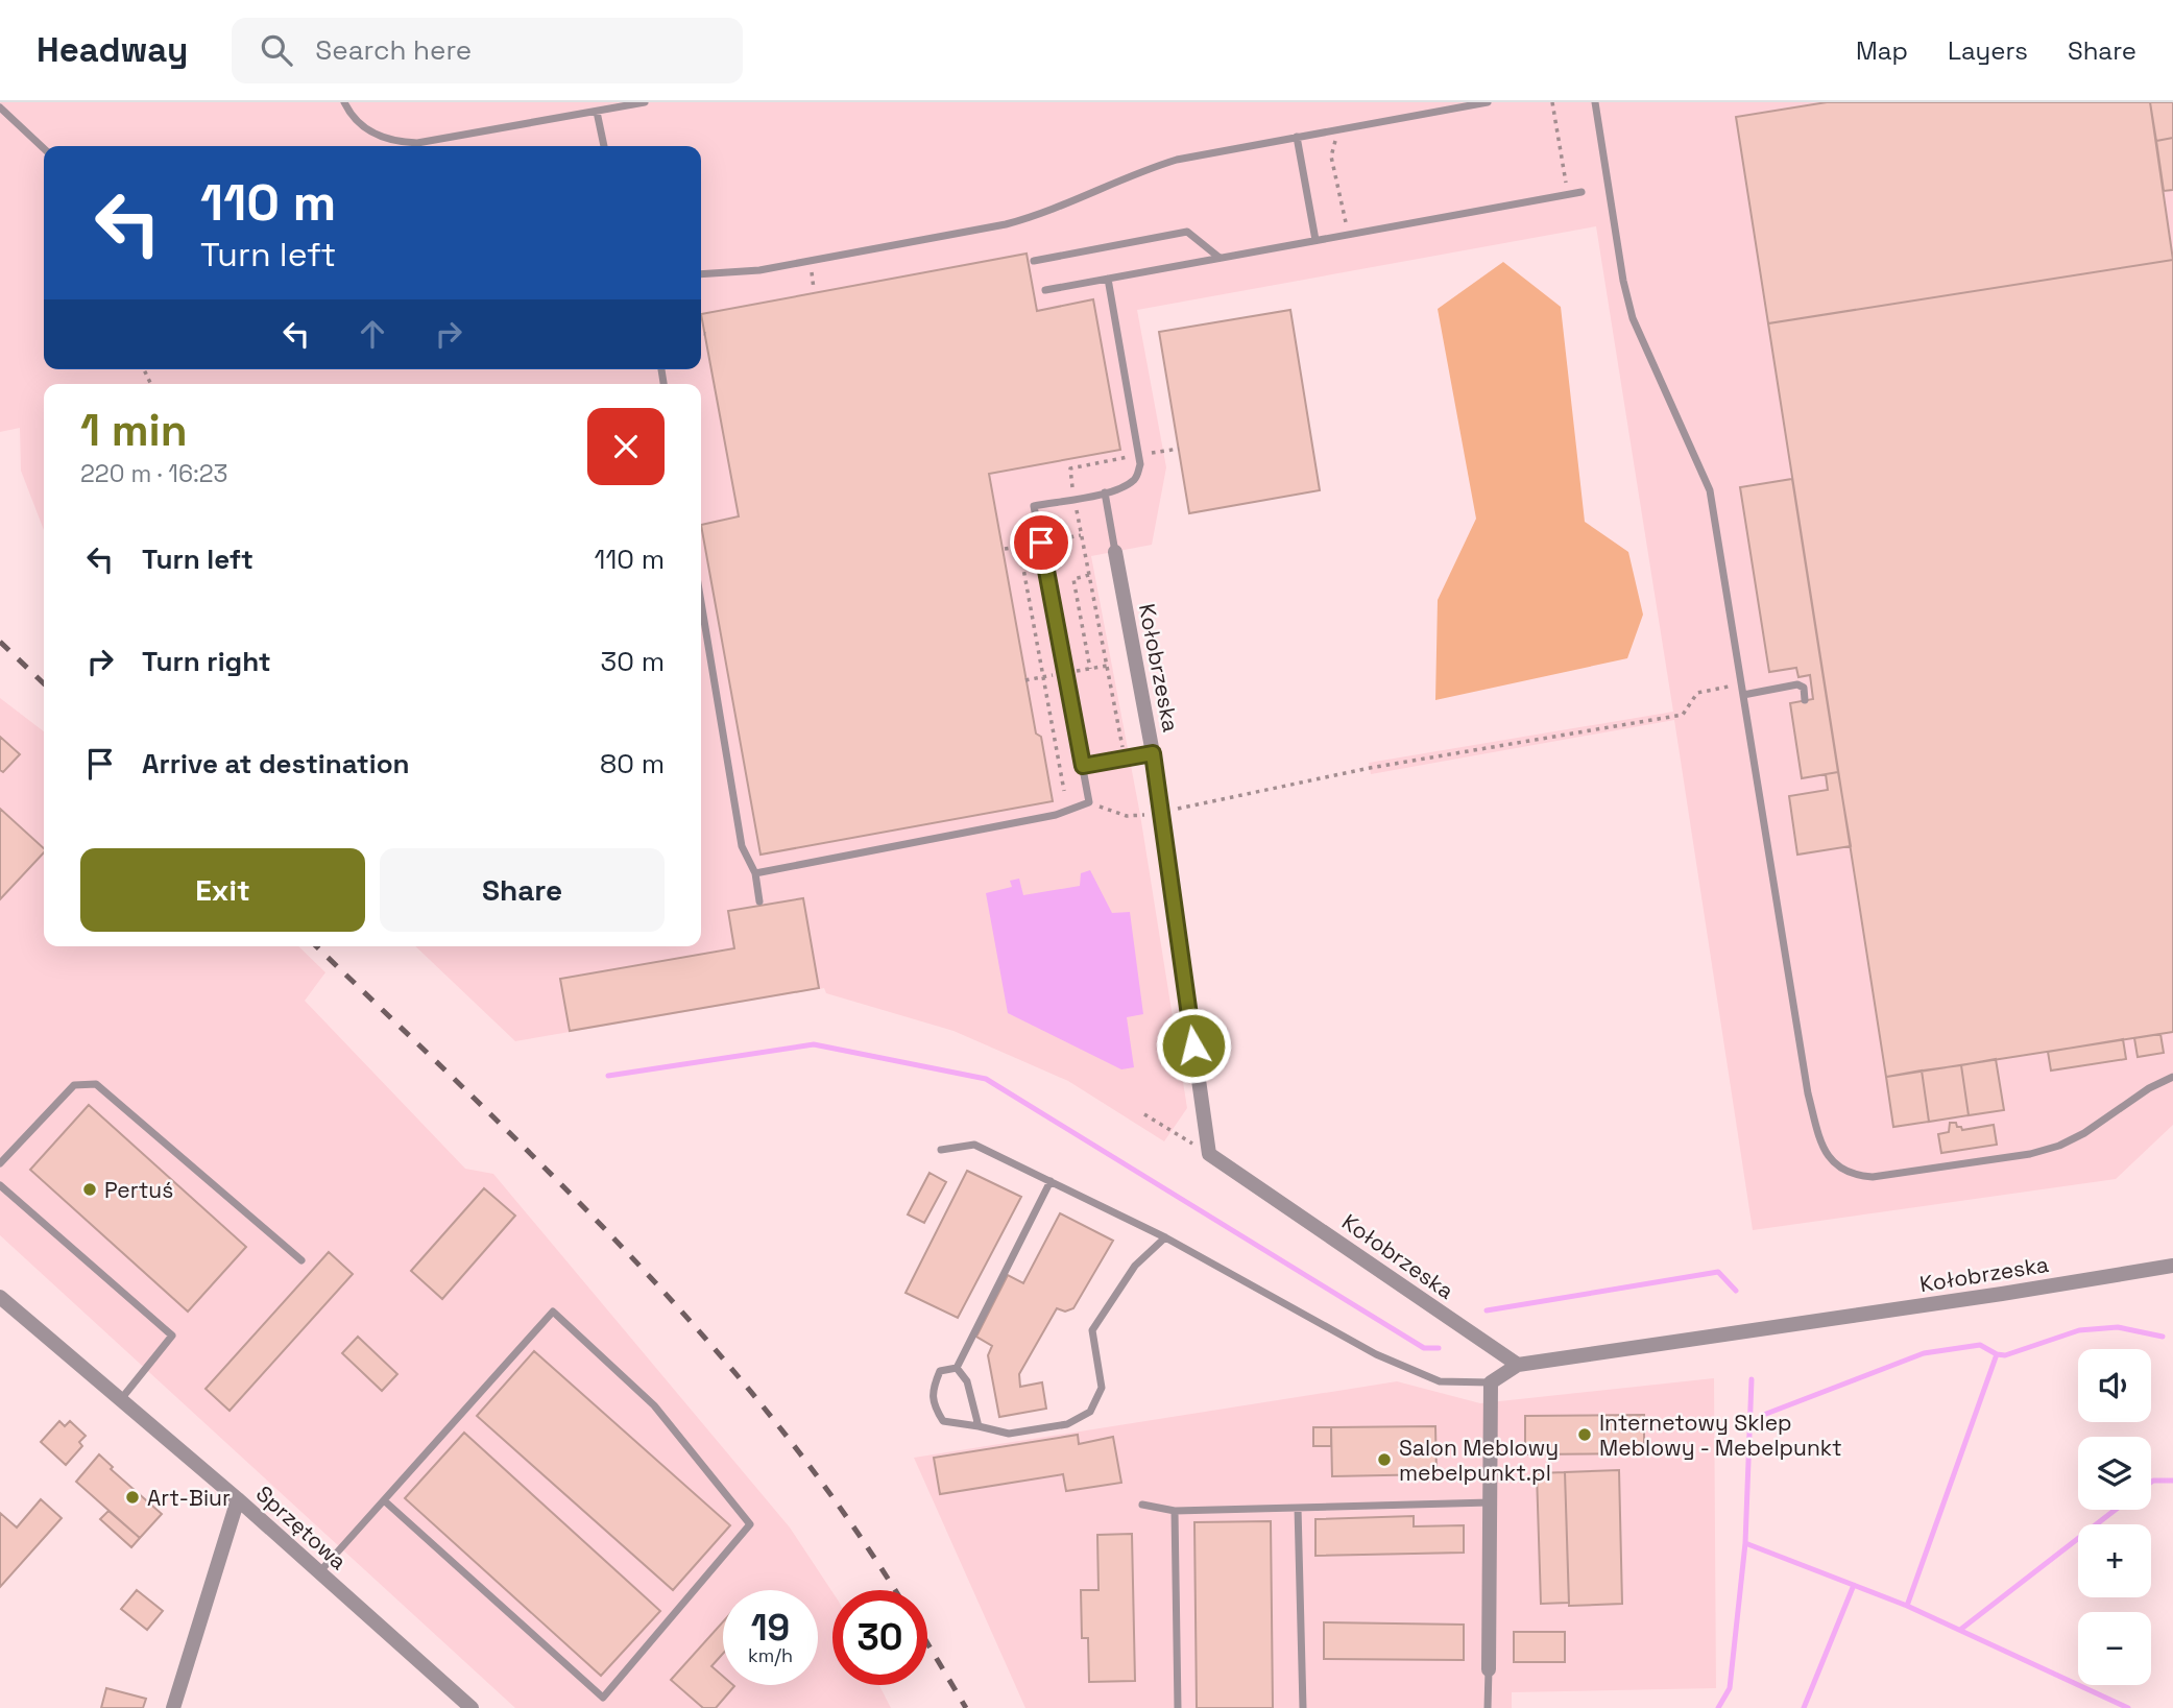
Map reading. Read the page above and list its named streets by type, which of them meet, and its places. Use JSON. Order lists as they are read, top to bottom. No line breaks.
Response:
{"streets":{"street":["Kołobrzeska","Sprzętowa"]},"places":["Pertuś","Internetowy Sklep Meblowy - Mebelpunkt","Salon Meblowy mebelpunkt.pl","Art-Biur"],"page":{"header":"Headway","search":"Search here","nav":["Map","Layers","Share"],"turn":["110 m","Turn left"],"heading":["1 min","220 m · 16:23"],"list":[{"name":"Turn left","value":"110 m"},{"name":"Turn right","value":"30 m"},{"name":"Arrive at destination","value":"80 m"}],"buttons":["Exit","Share"],"map_buttons":["+","−"],"speed":"19 km/h","limit":"30"}}
